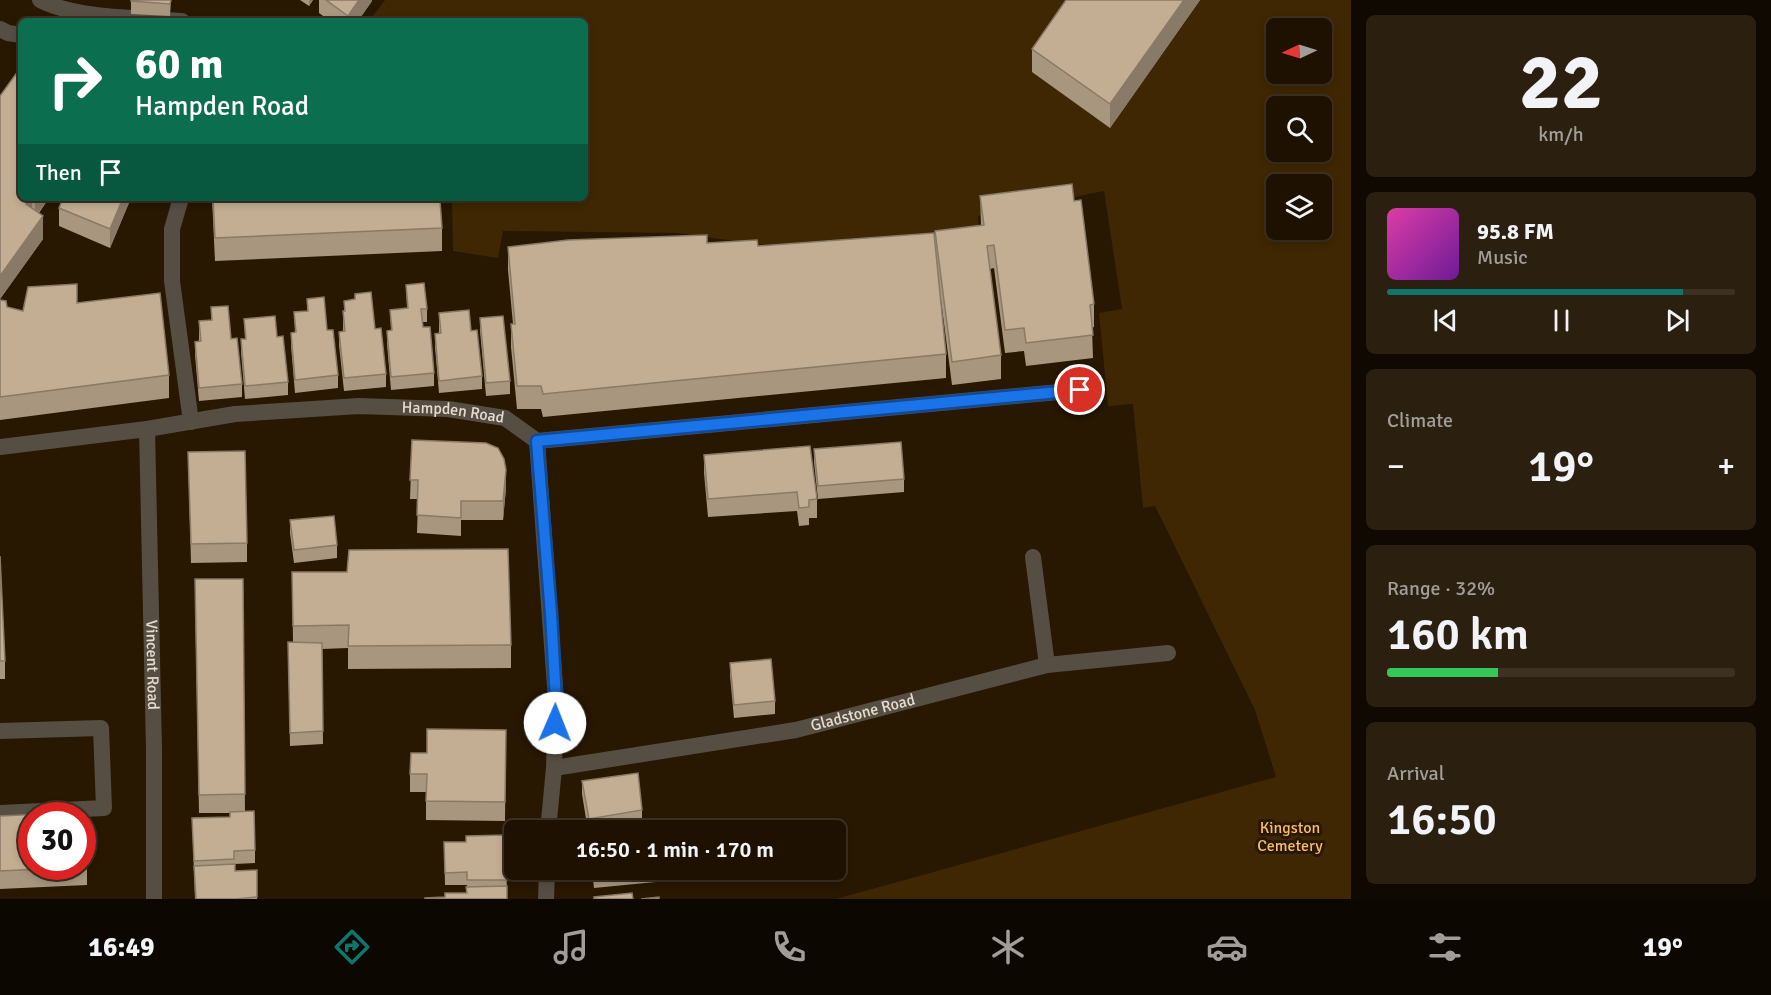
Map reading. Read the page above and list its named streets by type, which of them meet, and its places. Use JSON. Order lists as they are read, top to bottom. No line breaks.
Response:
{"streets":{"street":["Hampden Road","Vincent Road","Gladstone Road"]},"crossings":[["Hampden Road","Vincent Road"]],"parks":["Kingston Cemetery"],"north":"left","page":{"tile":[["22","km/h"],"Climate",["Range · 32%","160 km"],["Arrival","16:50"]],"turn":["60 m","Hampden Road"],"then":"Then","song":["95.8 FM","Music"],"heat":["−","19°","+"],"limit":"30","trip":"16:50 · 1 min · 170 m","tabs":["16:49","19°"]}}
